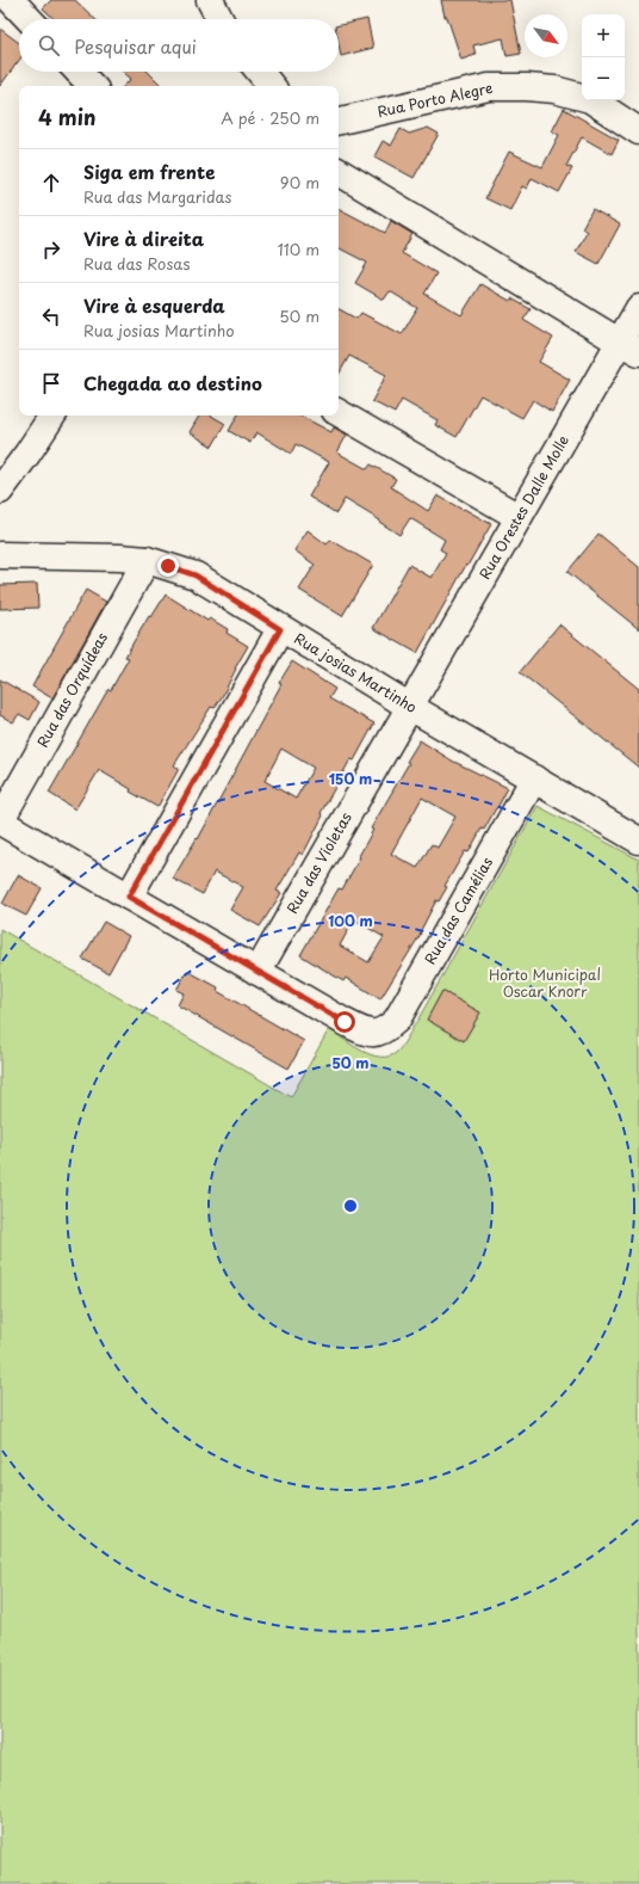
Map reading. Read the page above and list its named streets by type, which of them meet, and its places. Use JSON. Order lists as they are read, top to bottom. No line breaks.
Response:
{"streets":{"street":["Rua Porto Alegre","Rua Orestes Dalle Molle","Rua josias Martinho","Rua das Orquídeas","Rua das Violetas","Rua das Camélias"]},"crossings":[["Rua Orestes Dalle Molle","Rua josias Martinho"],["Rua Orestes Dalle Molle","Rua das Violetas"],["Rua josias Martinho","Rua das Orquídeas"],["Rua josias Martinho","Rua das Violetas"],["Rua josias Martinho","Rua das Camélias"],["Rua das Violetas","Rua das Camélias"]],"parks":["Horto Municipal Oscar Knorr"],"north":"bottom right","page":{"map_buttons":["+","−"],"search":"Pesquisar aqui","heading":["4 min","A pé · 250 m"],"list":[["Siga em frente","Rua das Margaridas","90 m"],["Vire à direita","Rua das Rosas","110 m"],["Vire à esquerda","Rua josias Martinho","50 m"],"Chegada ao destino"]},"rings":["150 m","100 m","50 m"]}
